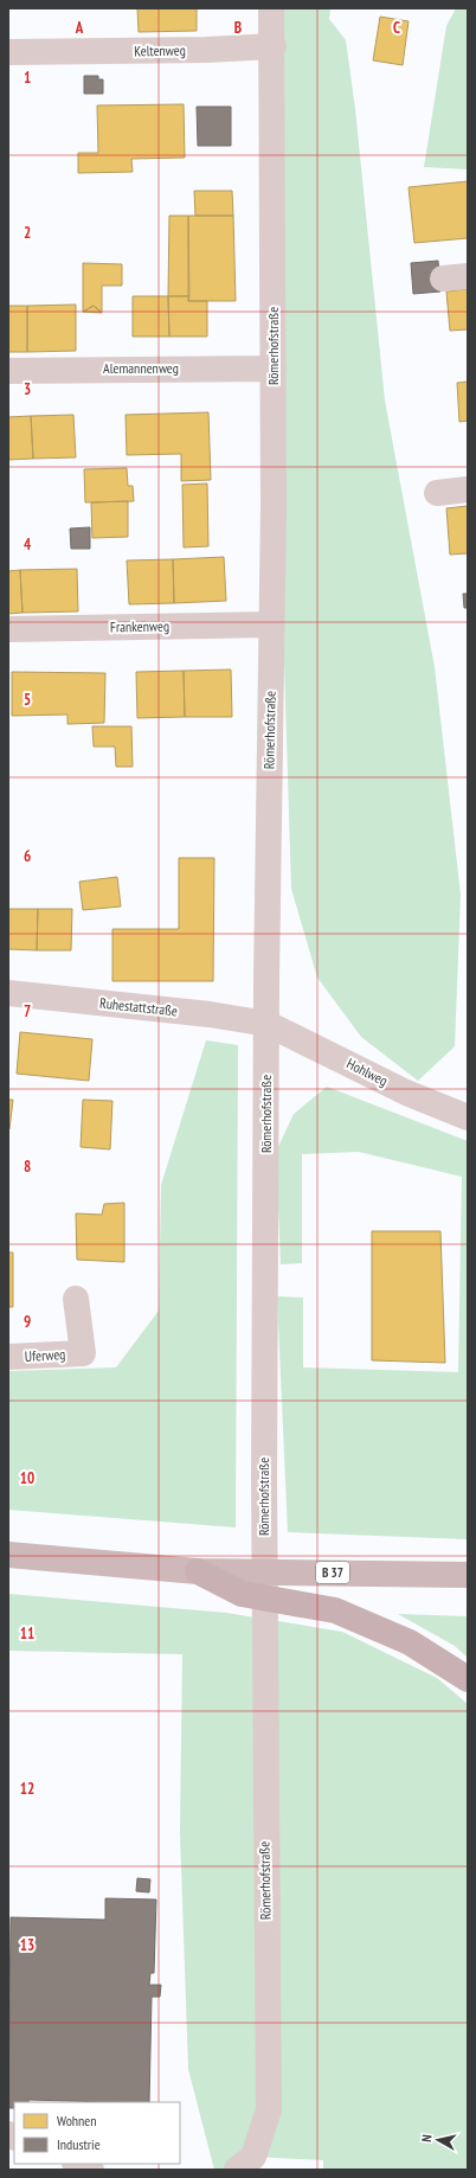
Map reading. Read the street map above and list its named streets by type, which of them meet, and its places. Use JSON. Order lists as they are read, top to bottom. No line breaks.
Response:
{"streets":{"main road":["B 37"],"street":["Keltenweg","Römerhofstraße","Alemannenweg","Frankenweg","Ruhestattstraße","Hohlweg","Uferweg"]},"crossings":[["Keltenweg","Römerhofstraße"],["Römerhofstraße","Alemannenweg"],["Römerhofstraße","Frankenweg"],["Römerhofstraße","Ruhestattstraße"],["Römerhofstraße","Hohlweg"],["Ruhestattstraße","Hohlweg"]],"legend":["Wohnen","Industrie"],"north":"left","grid":{"columns":["A","B","C"],"rows":["1","2","3","4","5","6","7","8","9","10","11","12","13"]}}
